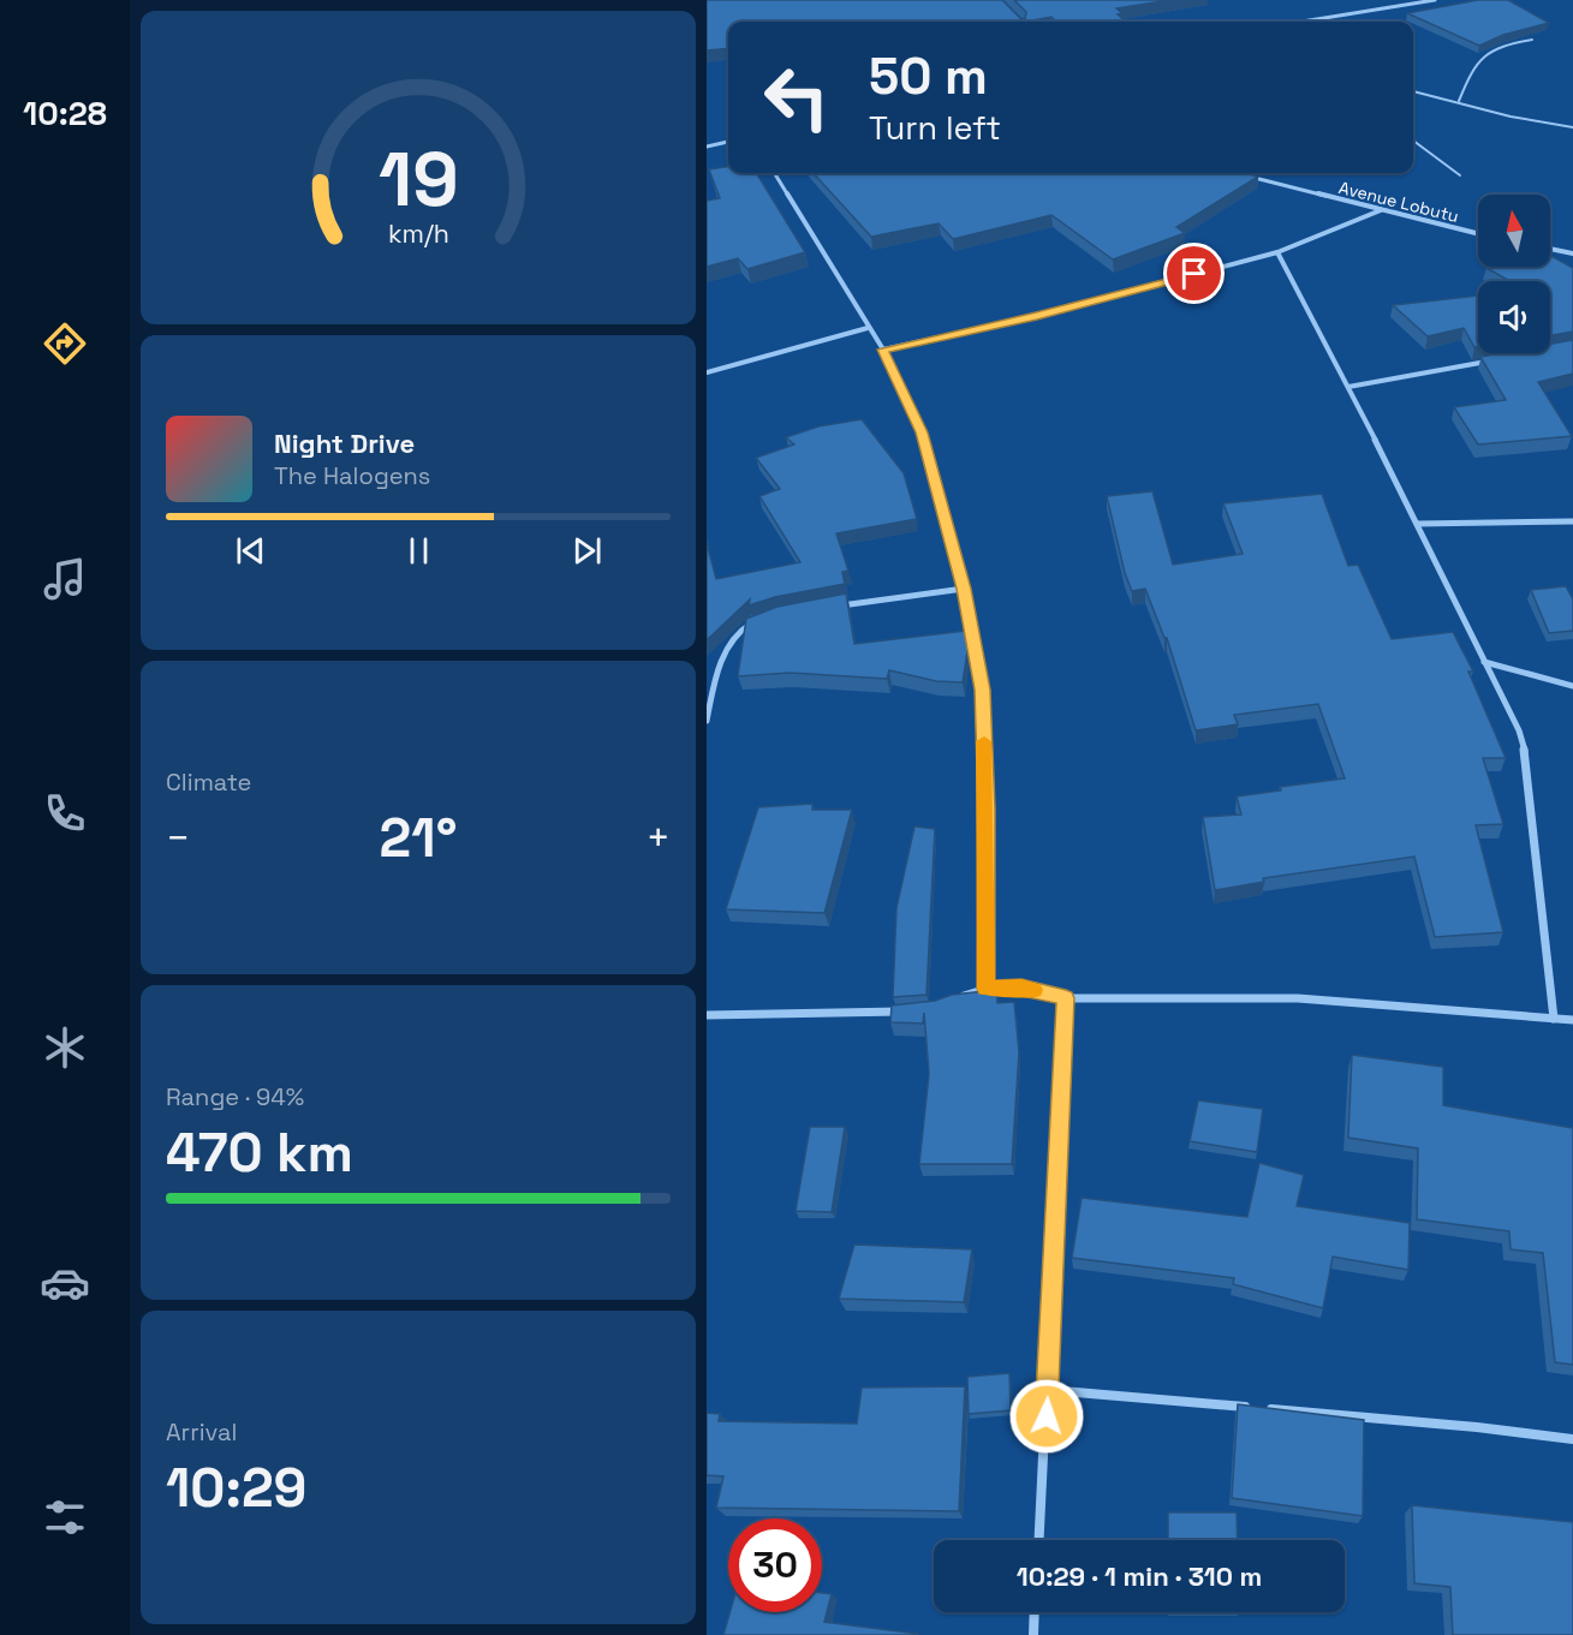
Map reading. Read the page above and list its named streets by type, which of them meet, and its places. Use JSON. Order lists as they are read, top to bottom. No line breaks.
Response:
{"streets":{"street":["Avenue Lobutu"]},"north":"top","page":{"tabs":"10:28","turn":["50 m","Turn left"],"song":["Night Drive","The Halogens"],"tile":["Climate",["Range · 94%","470 km"],["Arrival","10:29"]],"heat":["−","21°","+"],"limit":"30","trip":"10:29 · 1 min · 310 m","gauge":["19","km/h"]}}
